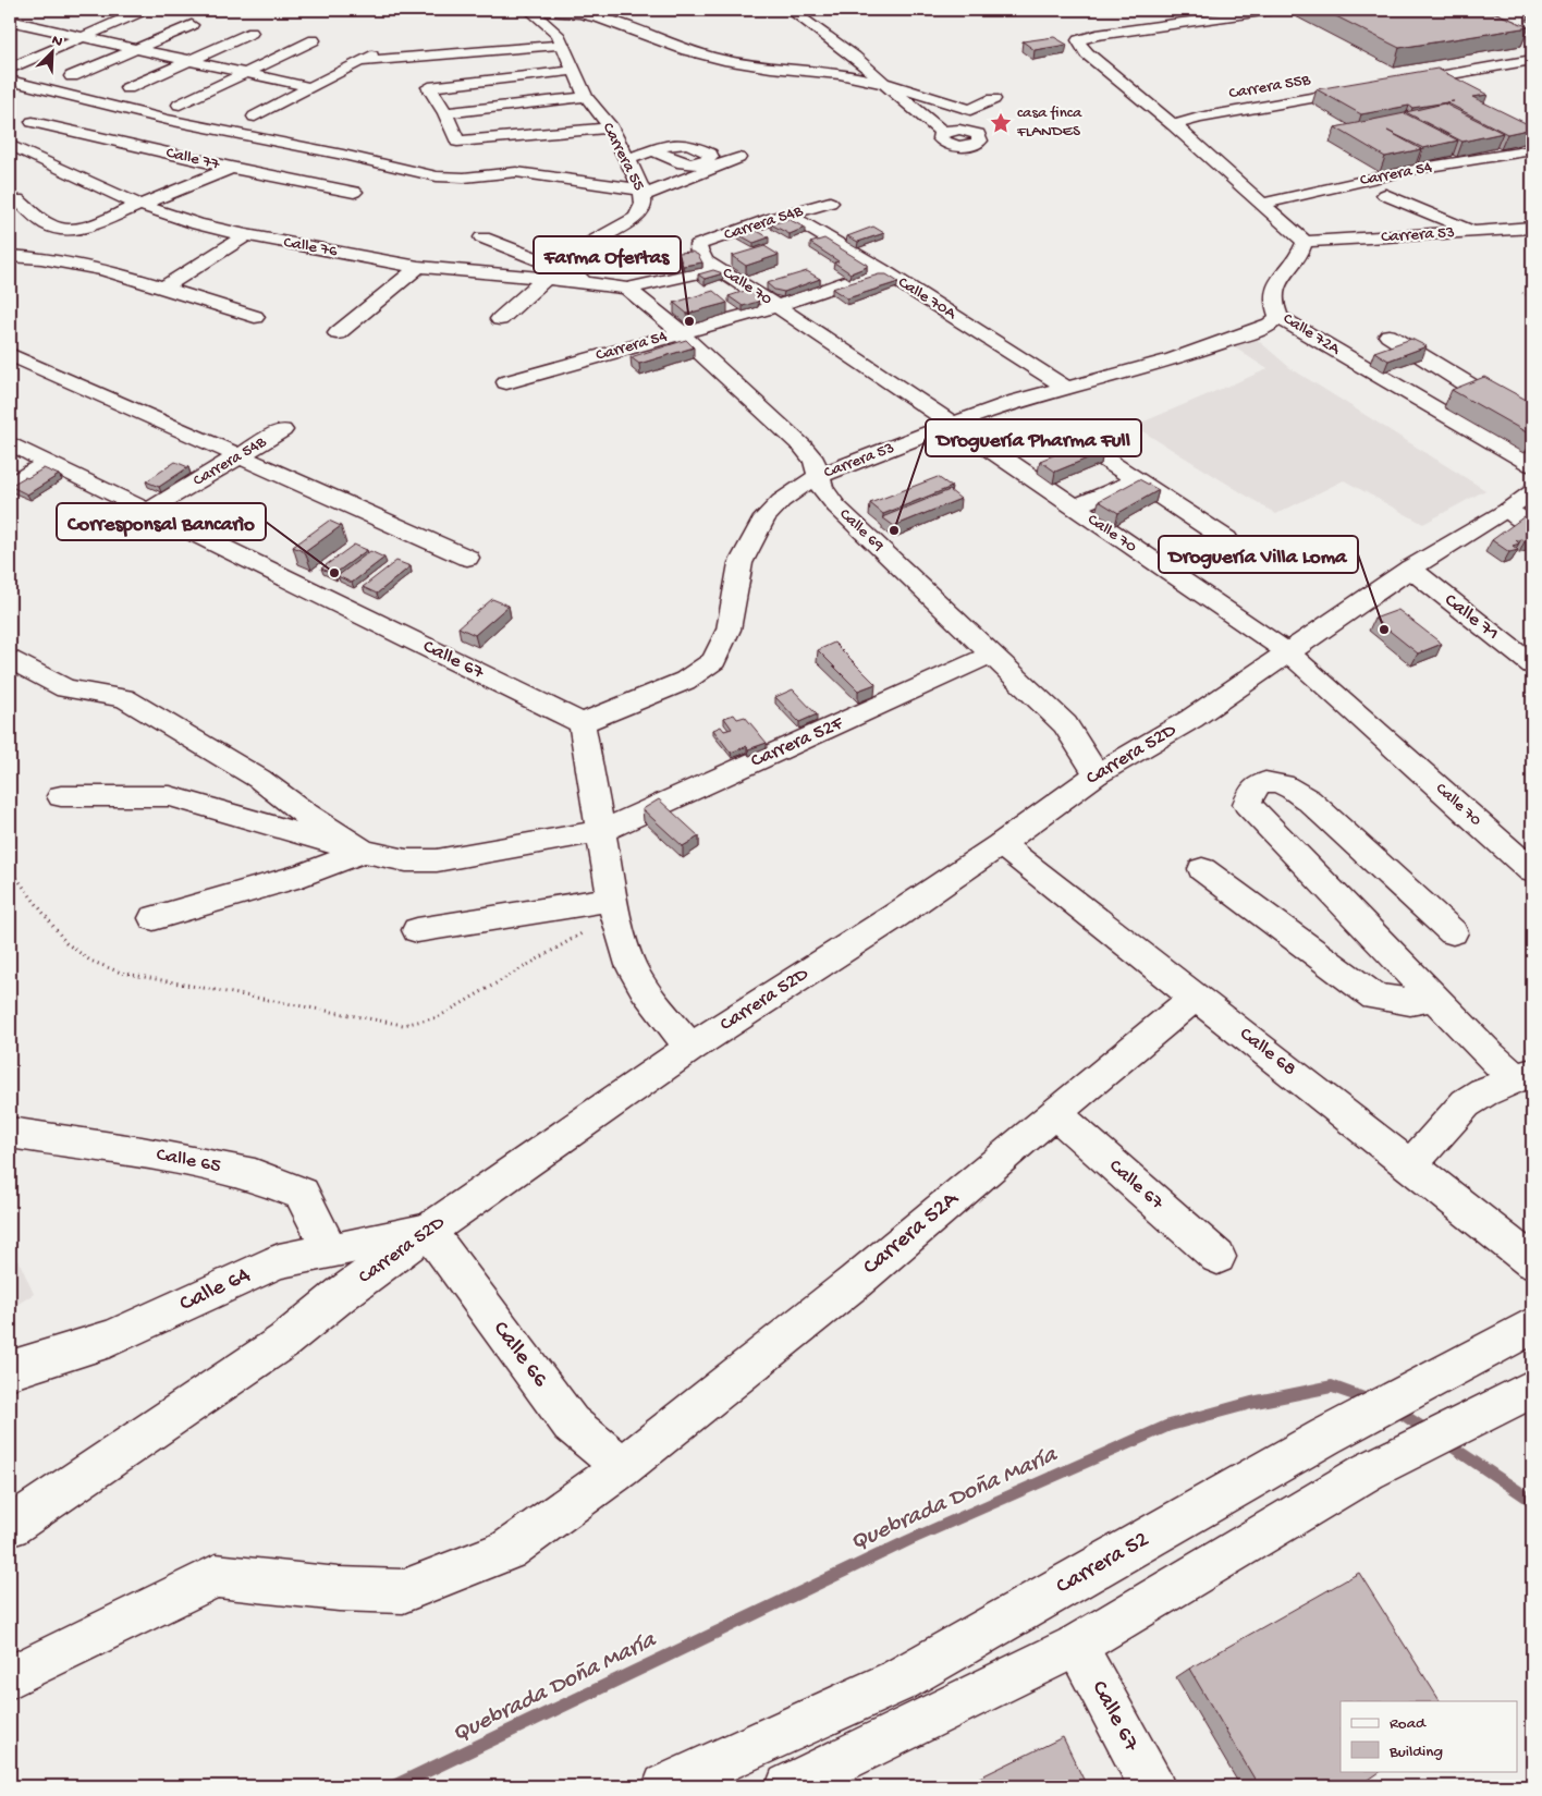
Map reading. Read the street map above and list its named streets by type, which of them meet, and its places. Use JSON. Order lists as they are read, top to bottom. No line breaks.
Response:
{"streets":{"street":["Carrera 55B","Carrera 55","Calle 77","Carrera 54","Carrera 54B","Carrera 53","Calle 76","Calle 70","Calle 70A","Calle 72A","Calle 69","Calle 71","Calle 67","Carrera 52F","Carrera 52D","Calle 68","Calle 65","Carrera 52A","Calle 64","Calle 66","Carrera 52"]},"crossings":[["Carrera 54","Calle 70"],["Carrera 54","Calle 70A"],["Carrera 54","Calle 69"],["Carrera 54B","Calle 70"],["Carrera 54B","Calle 70A"],["Carrera 54B","Calle 67"],["Carrera 53","Calle 70"],["Carrera 53","Calle 70A"],["Carrera 53","Calle 72A"],["Carrera 53","Calle 69"],["Carrera 53","Calle 67"],["Calle 76","Calle 69"],["Calle 70","Carrera 52D"],["Calle 69","Carrera 52F"],["Calle 69","Carrera 52D"],["Calle 71","Carrera 52D"],["Calle 67","Carrera 52A"],["Carrera 52D","Calle 68"],["Carrera 52D","Calle 64"],["Carrera 52D","Calle 66"],["Calle 68","Carrera 52A"],["Calle 65","Calle 64"],["Carrera 52A","Calle 66"],["Calle 64","Calle 66"]],"water":["Quebrada Doña María"],"places":{"place":["casa finca FLANDES"],"other":["Farma Ofertas","Droguería Pharma Full","Corresponsal Bancarìo","Droguería Villa Loma"]},"legend":["Road","Building"],"north":"top right"}
